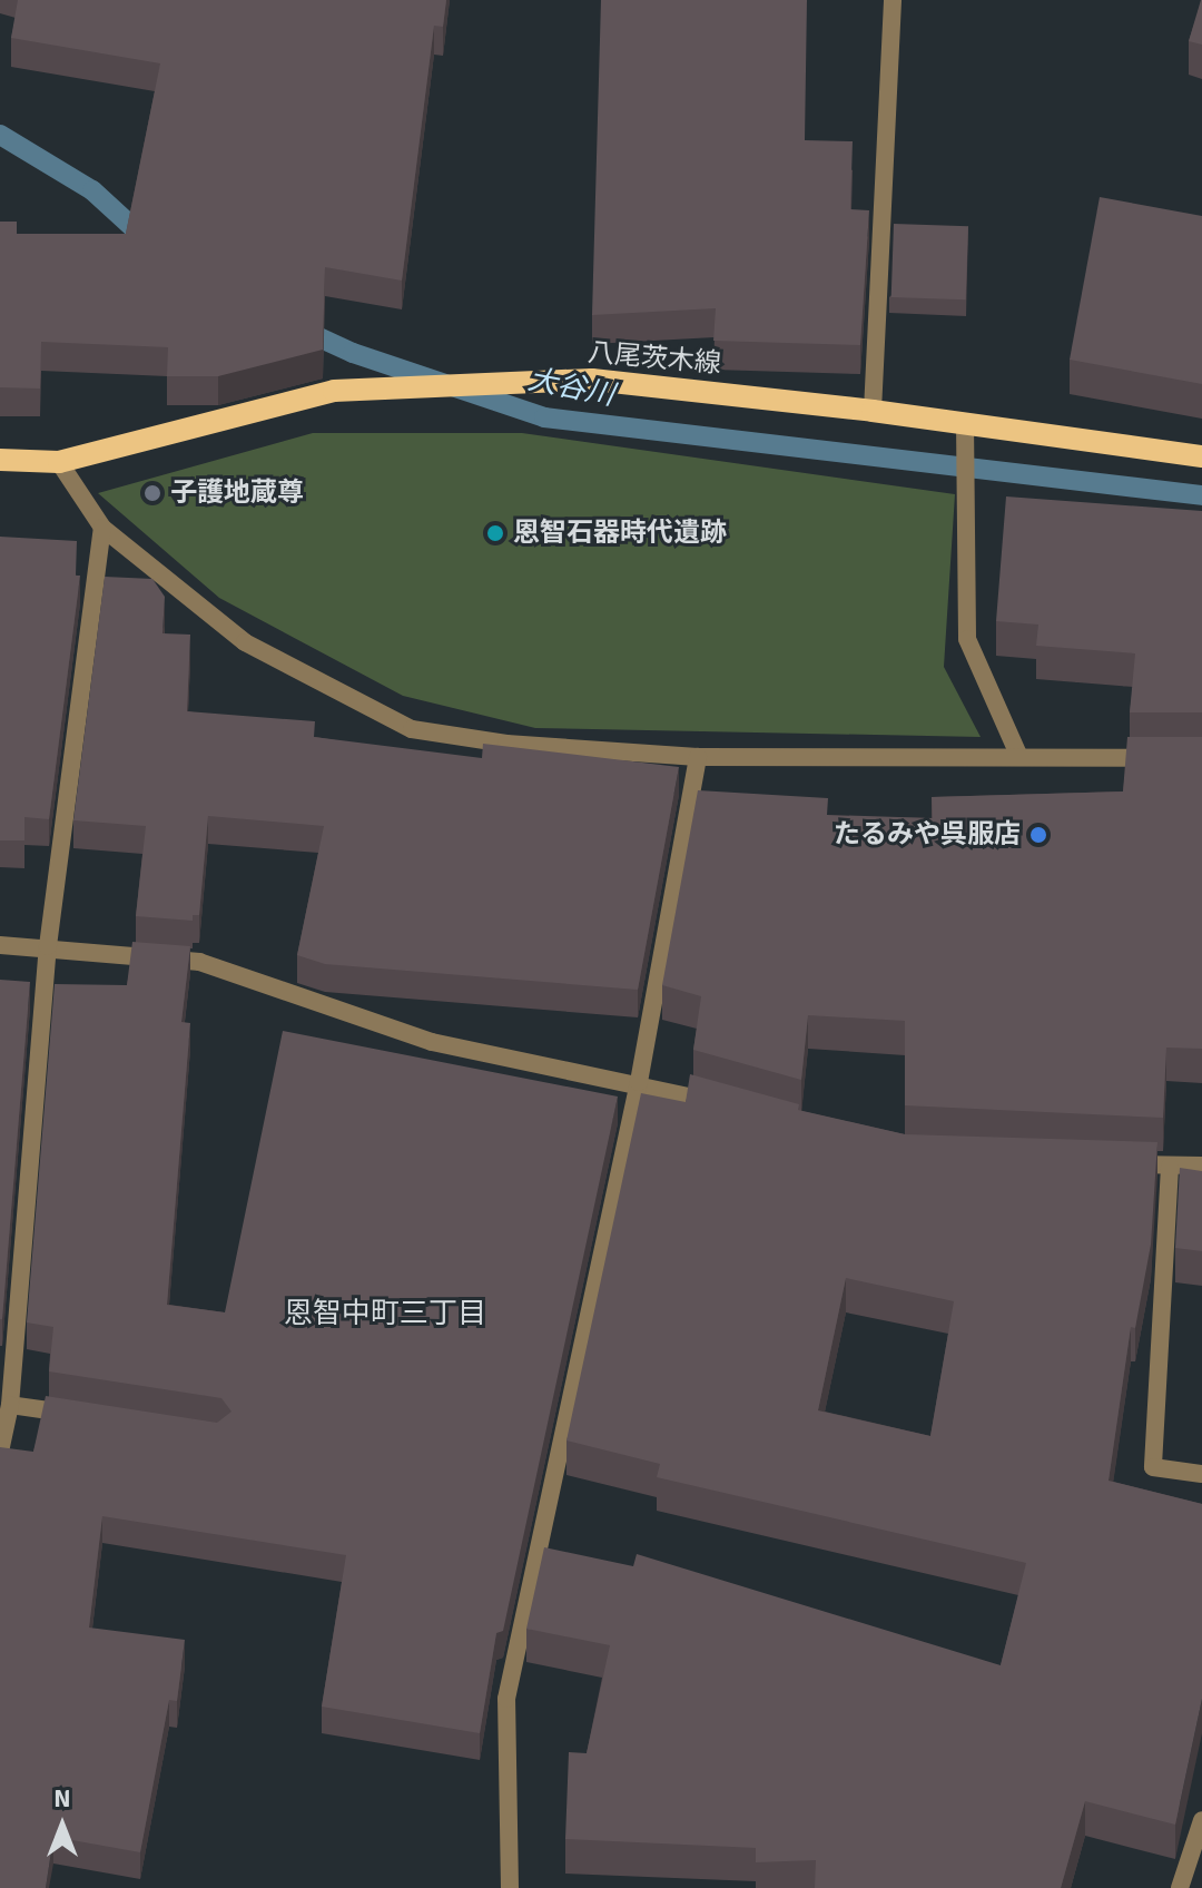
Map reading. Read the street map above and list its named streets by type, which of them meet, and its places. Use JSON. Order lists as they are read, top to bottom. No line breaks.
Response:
{"streets":{"main road":["八尾茨木線"]},"districts":["恩智中町三丁目"],"water":["大谷川"],"places":["子護地蔵尊","恩智石器時代遺跡","たるみや呉服店"],"north":"top"}
